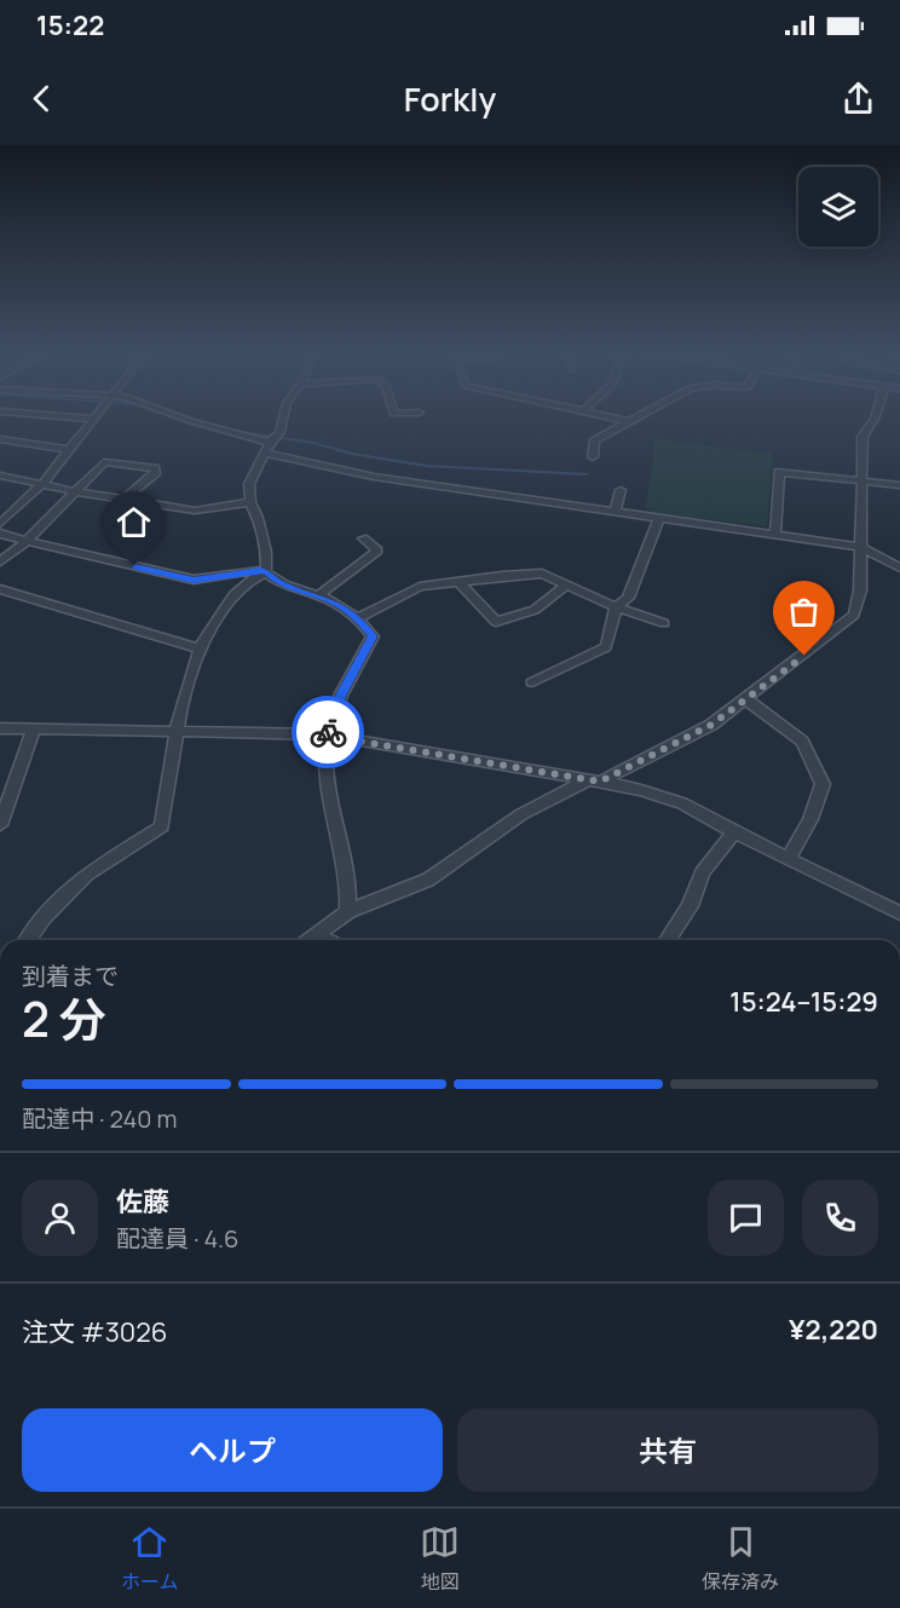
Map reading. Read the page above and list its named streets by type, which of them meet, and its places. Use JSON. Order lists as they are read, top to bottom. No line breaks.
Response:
{"page":{"status":"15:22","header":"Forkly","heading":["2 分","到着まで","15:24–15:29"],"panel":["佐藤","配達員 · 4.6","注文 #3026","¥2,220"],"bar":"配達中 · 240 m","buttons":["ヘルプ","共有"],"tabs":["ホーム","地図","保存済み"]}}
